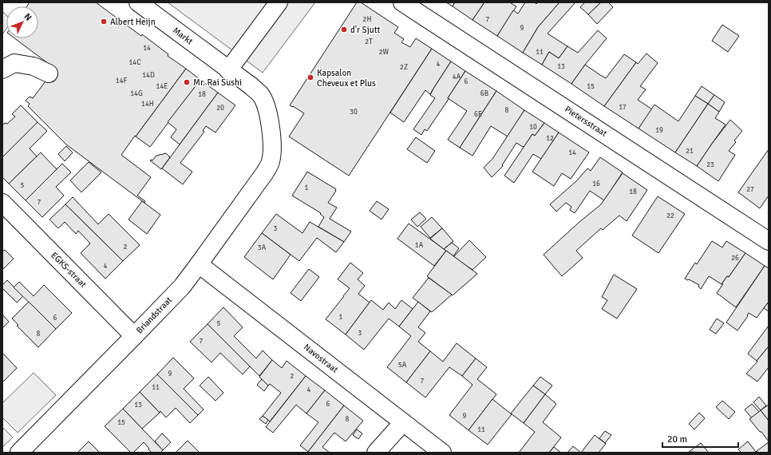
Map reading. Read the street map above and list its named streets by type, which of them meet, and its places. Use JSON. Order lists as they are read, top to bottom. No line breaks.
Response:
{"streets":{"street":["Markt","Pietersstraat","EGKS-straat","Briandstraat","Navostraat"]},"crossings":[["Markt","Briandstraat"],["EGKS-straat","Briandstraat"],["Briandstraat","Navostraat"]],"places":["Albert Heijn","d'r Sjutt","Kapsalon Cheveux et Plus","Mr. Rai Sushi"],"house_numbers":["2H","7","9","2T","14","2W","11","14C","4","13","2Z","14D","4A","14F","6","14E","15","14G","6B","18","14H","17","20","8","30","6E","10","19","12","21","14","23","16","5","1","27","18","7","22","3","1A","2","3A","26","4","1","6","5","3","8","7","5A","9","2","7","11","4","6","13","9","8","15","11"],"scale_bar":"20 m","north":"top right"}
